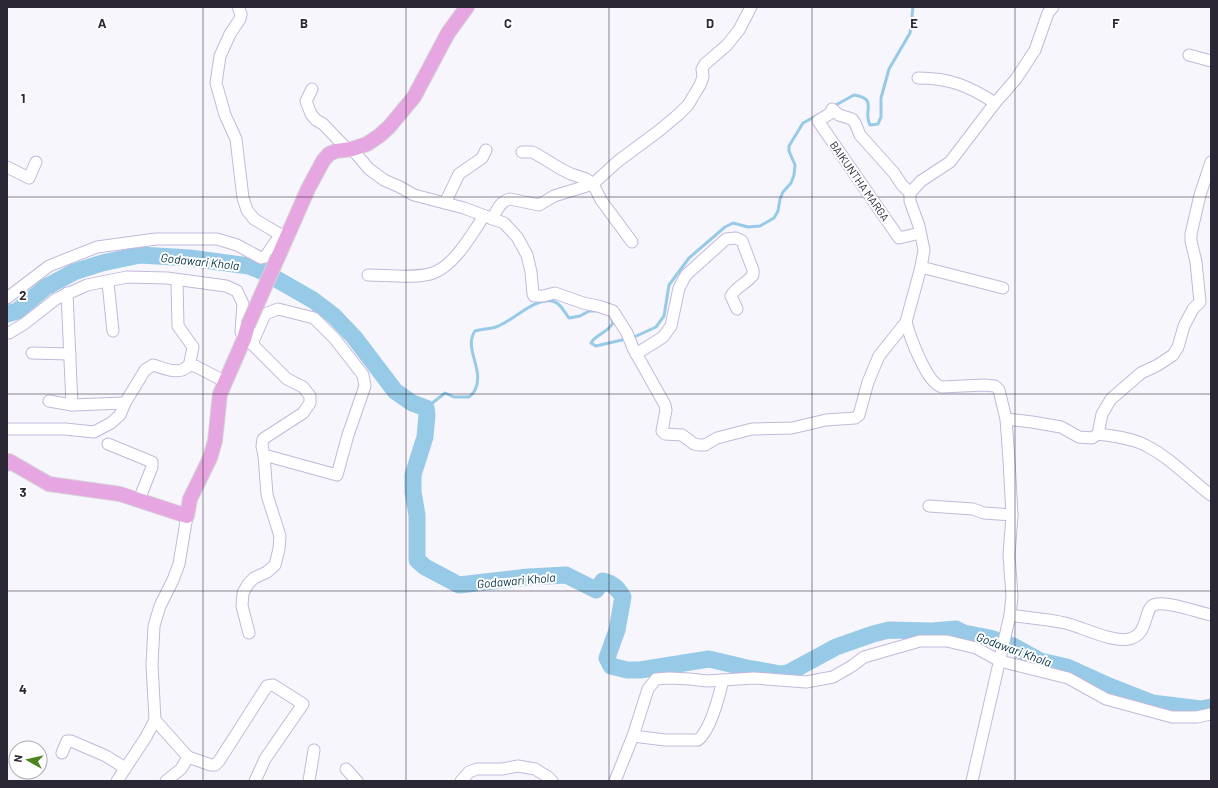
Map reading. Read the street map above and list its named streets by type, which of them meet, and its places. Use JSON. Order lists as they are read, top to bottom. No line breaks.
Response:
{"streets":{"street":["BAIKUNTHA MARGA"]},"water":["Godawari Khola"],"north":"left","grid":{"columns":["A","B","C","D","E","F"],"rows":["1","2","3","4"]}}
